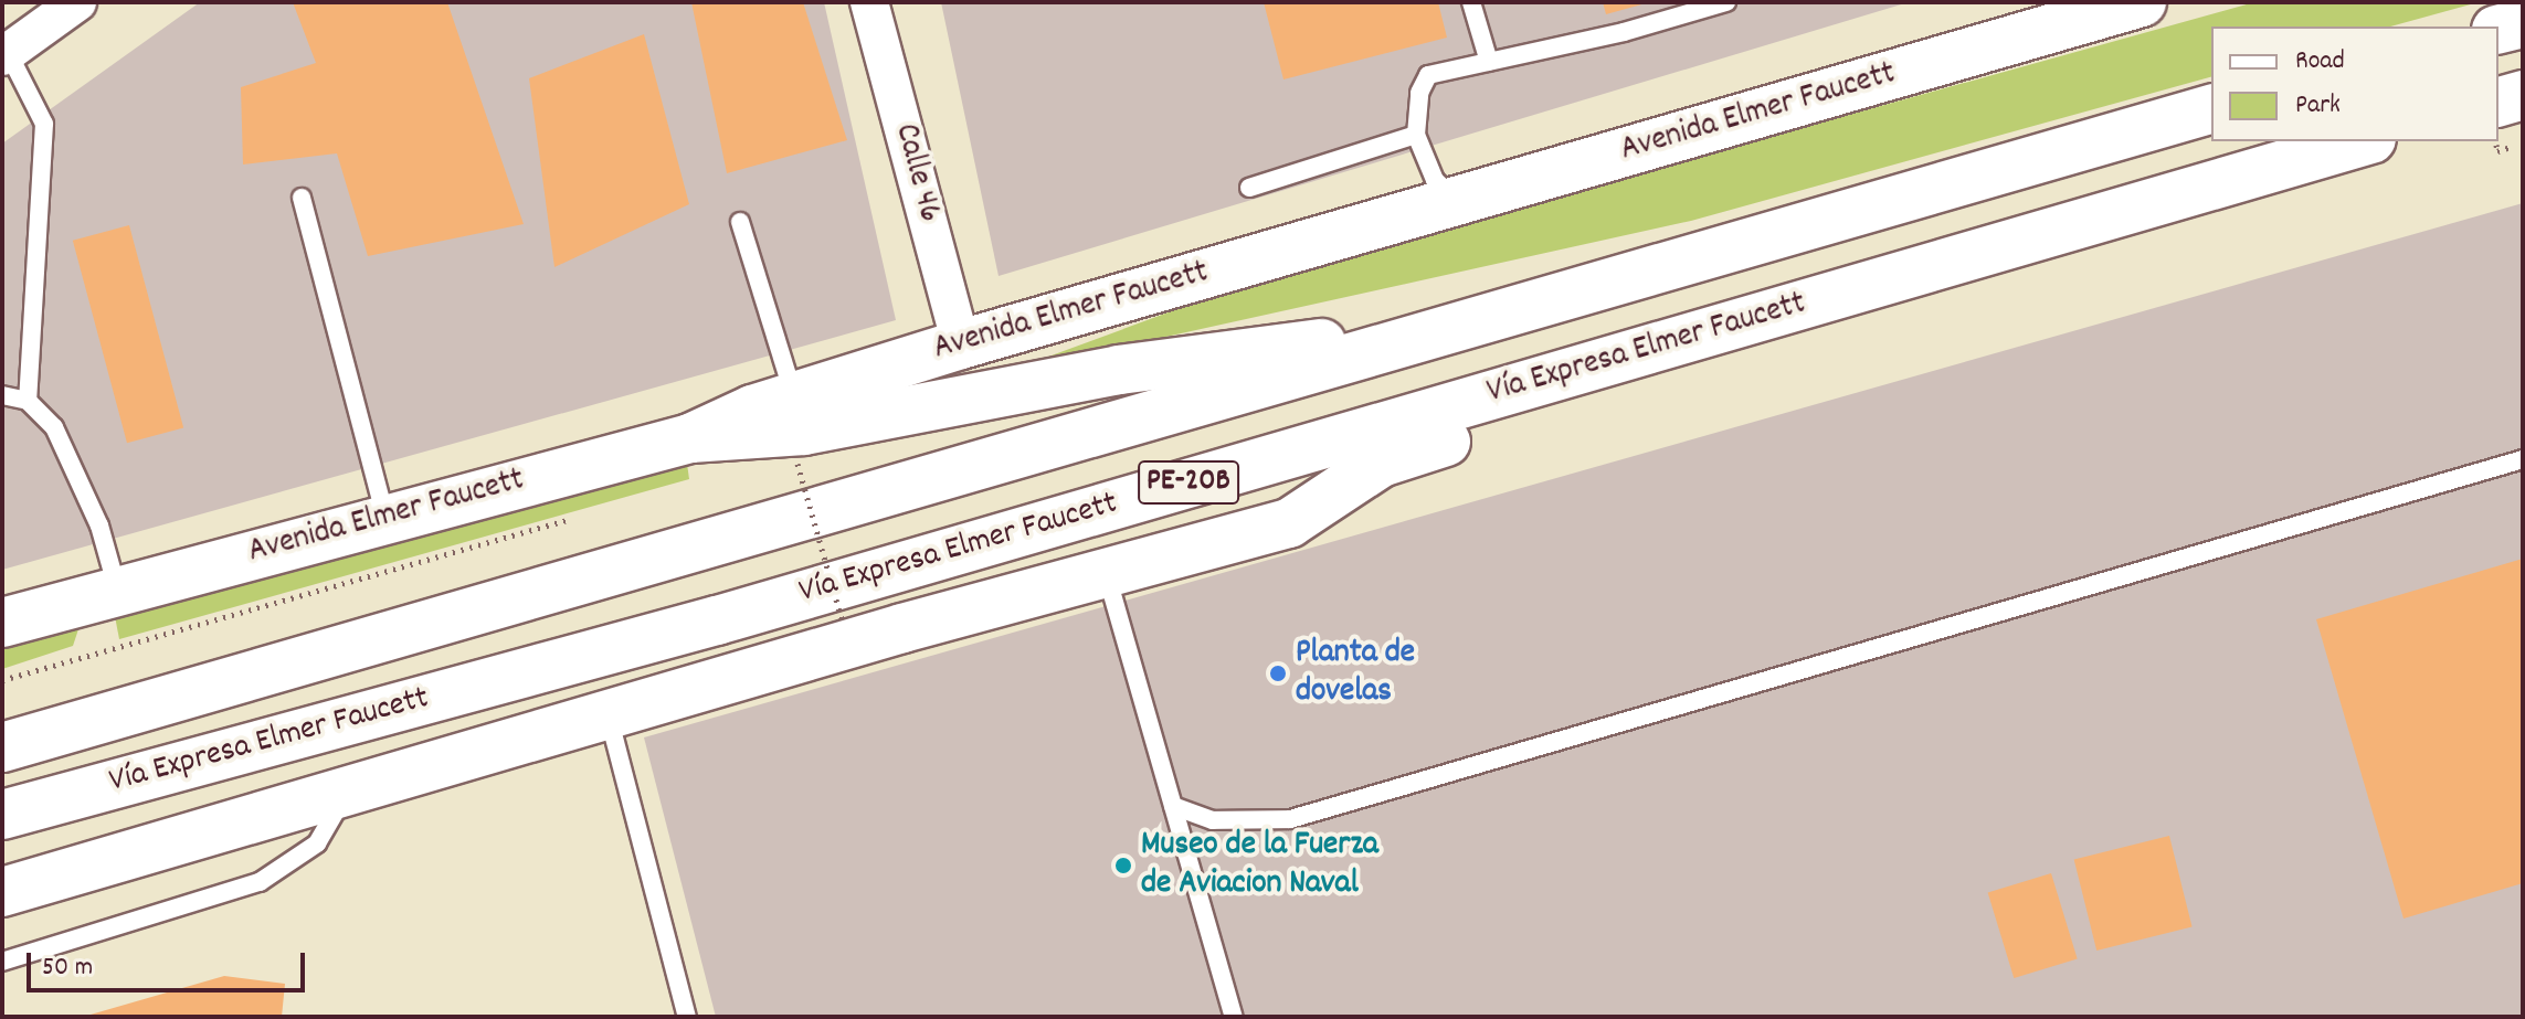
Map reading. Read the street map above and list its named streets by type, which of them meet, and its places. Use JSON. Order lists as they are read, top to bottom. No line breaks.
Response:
{"streets":{"main road":["Avenida Elmer Faucett","Vía Expresa Elmer Faucett","PE-20B"],"street":["Calle 46"]},"crossings":[["Avenida Elmer Faucett","Calle 46"]],"places":["Planta de dovelas","Museo de la Fuerza de Aviacion Naval"],"legend":["Road","Park"],"scale_bar":"50 m"}
